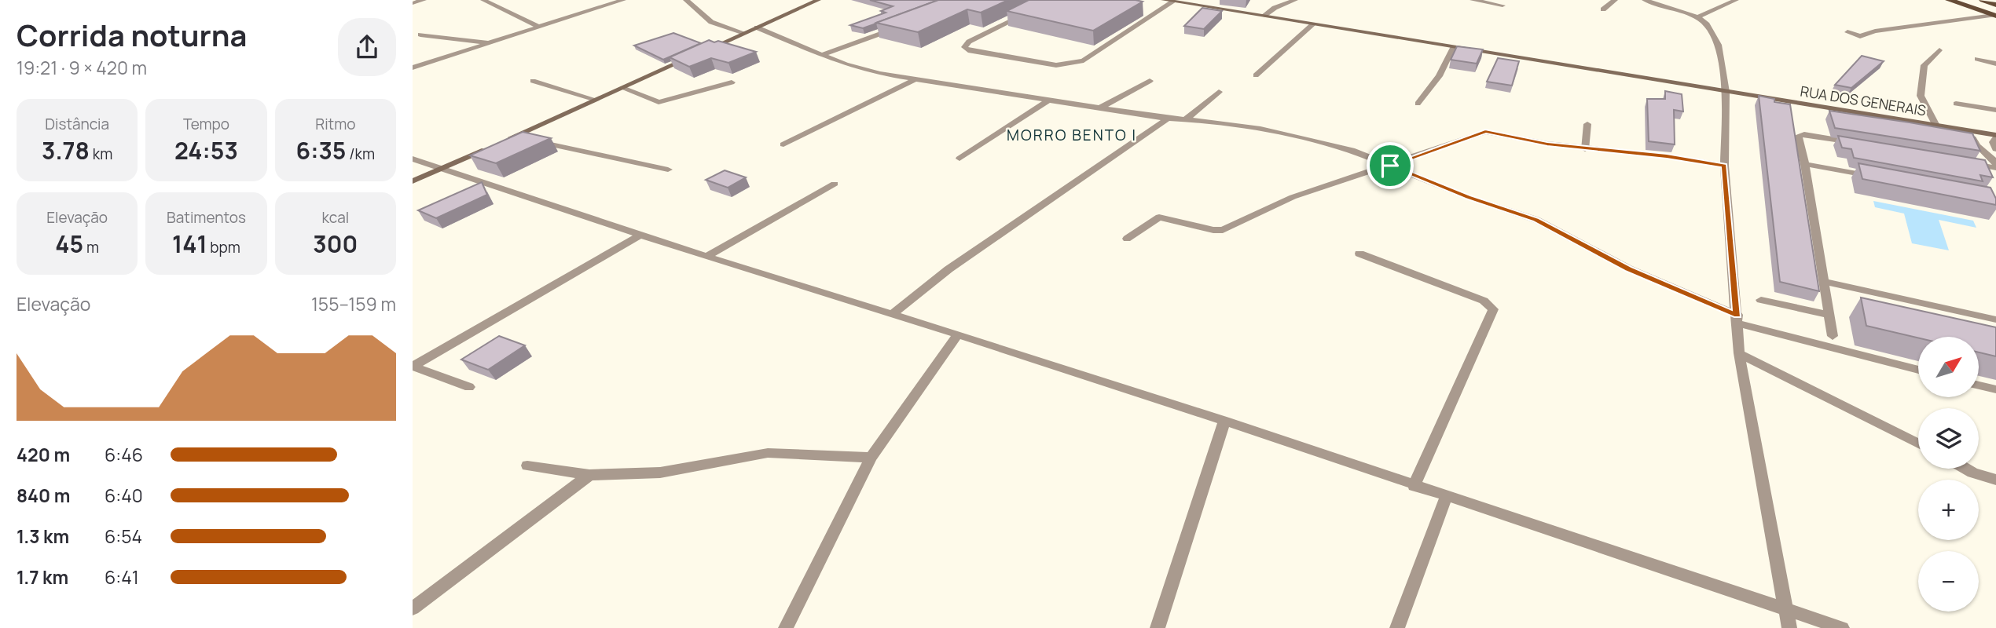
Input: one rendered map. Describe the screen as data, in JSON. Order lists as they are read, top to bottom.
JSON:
{
  "streets": {
    "street": ["RUA DOS GENERAIS"]
  },
  "districts": ["MORRO BENTO I"],
  "north": "top right",
  "page": {
    "heading": ["Corrida noturna", "19:21 · 9 × 420 m"],
    "stats": [
      ["Distância", "3.78 km"],
      ["Tempo", "24:53"],
      ["Ritmo", "6:35 /km"],
      ["Elevação", "45 m"],
      ["Batimentos", "141 bpm"],
      ["kcal", "300"]
    ],
    "chart": ["Elevação", "155–159 m"],
    "map_buttons": ["+", "−"],
    "list": [
      {
        "name": "420 m",
        "note": "6:46"
      },
      {
        "name": "840 m",
        "note": "6:40"
      },
      {
        "name": "1.3 km",
        "note": "6:54"
      },
      {
        "name": "1.7 km",
        "note": "6:41"
      }
    ]
  }
}
